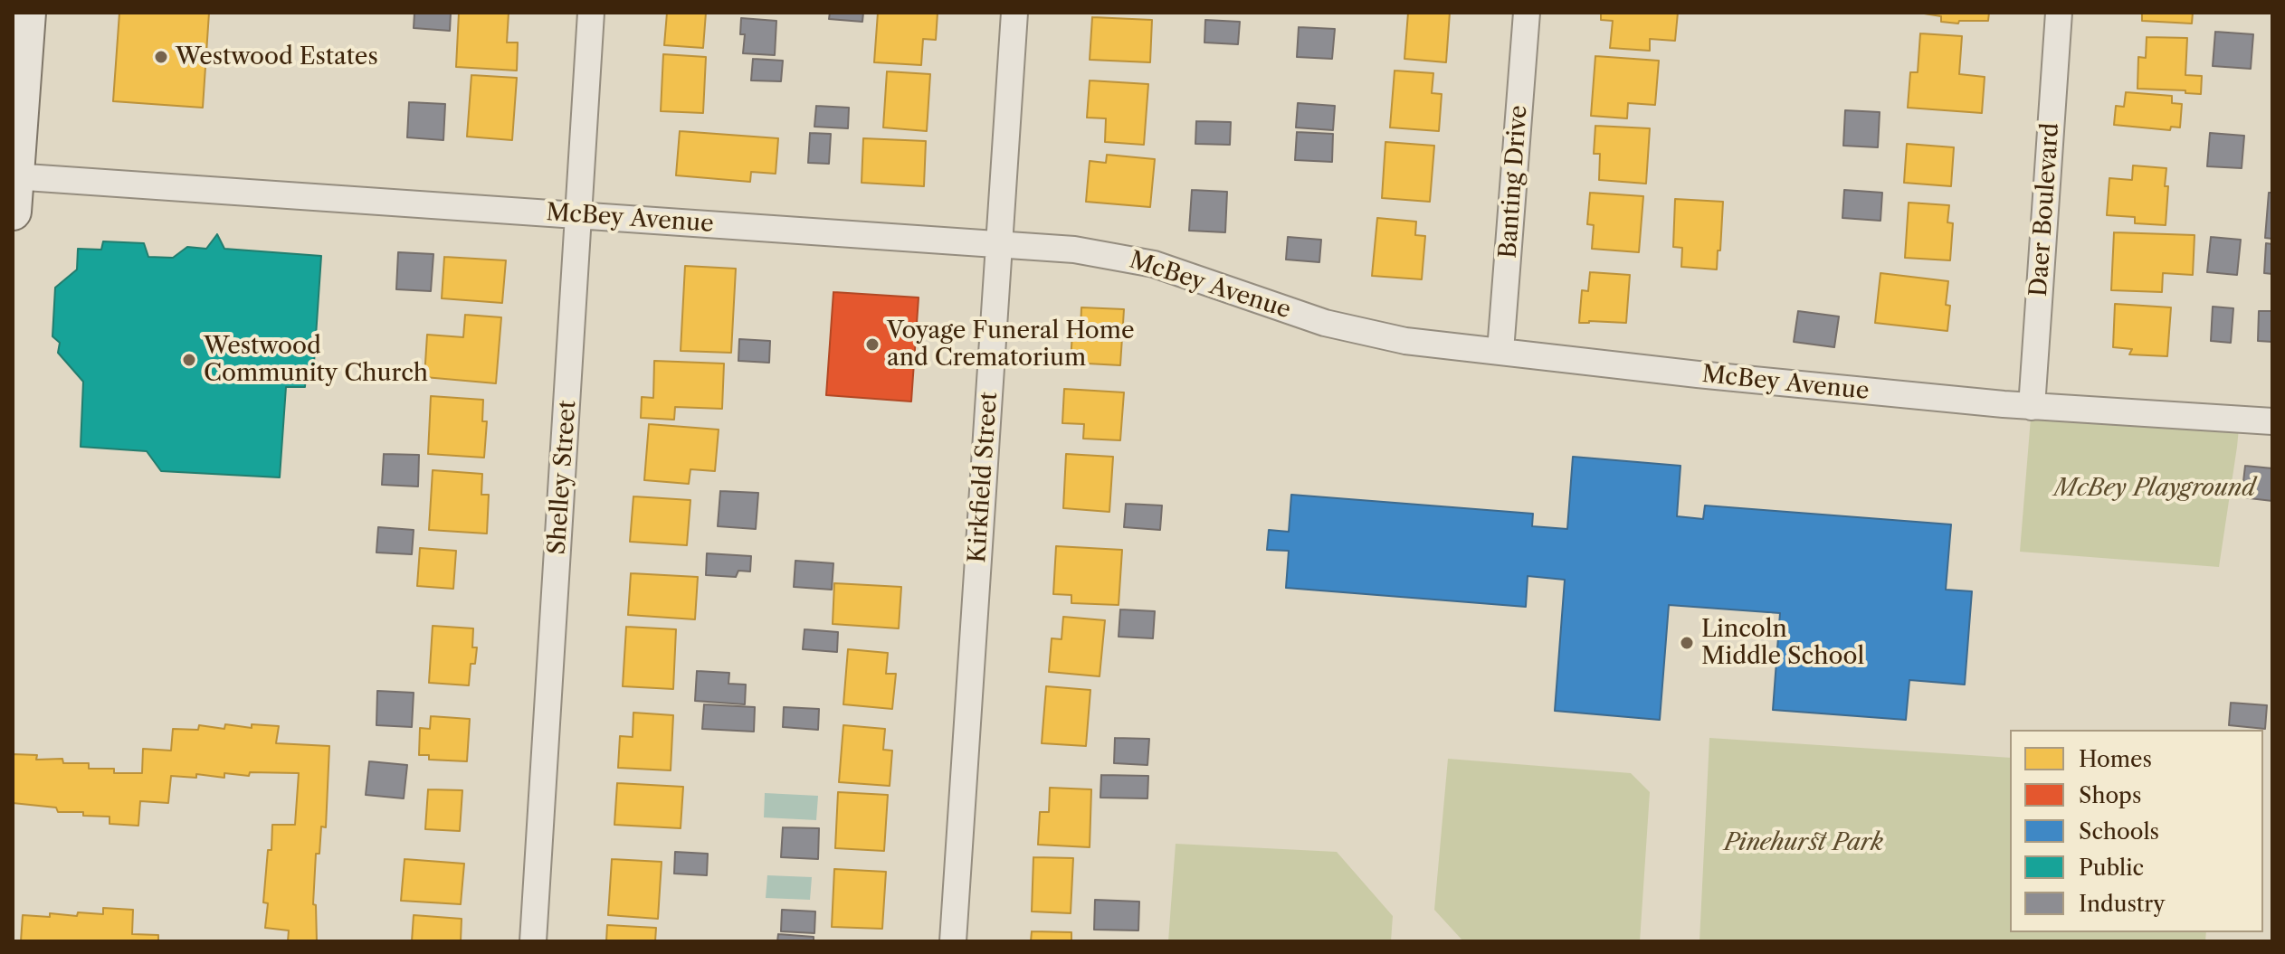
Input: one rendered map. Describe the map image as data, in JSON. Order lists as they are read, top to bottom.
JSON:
{
  "streets": {
    "street": [
      "Banting Drive",
      "Daer Boulevard",
      "McBey Avenue",
      "Shelley Street",
      "Kirkfield Street"
    ]
  },
  "crossings": [
    ["Banting Drive", "McBey Avenue"],
    ["Daer Boulevard", "McBey Avenue"],
    ["McBey Avenue", "Shelley Street"],
    ["McBey Avenue", "Kirkfield Street"]
  ],
  "parks": ["McBey Playground", "Pinehurst Park"],
  "places": [
    "Westwood Estates",
    "Voyage Funeral Home and Crematorium",
    "Westwood Community Church",
    "Lincoln Middle School"
  ],
  "legend": [
    "Homes",
    "Shops",
    "Schools",
    "Public",
    "Industry"
  ]
}
